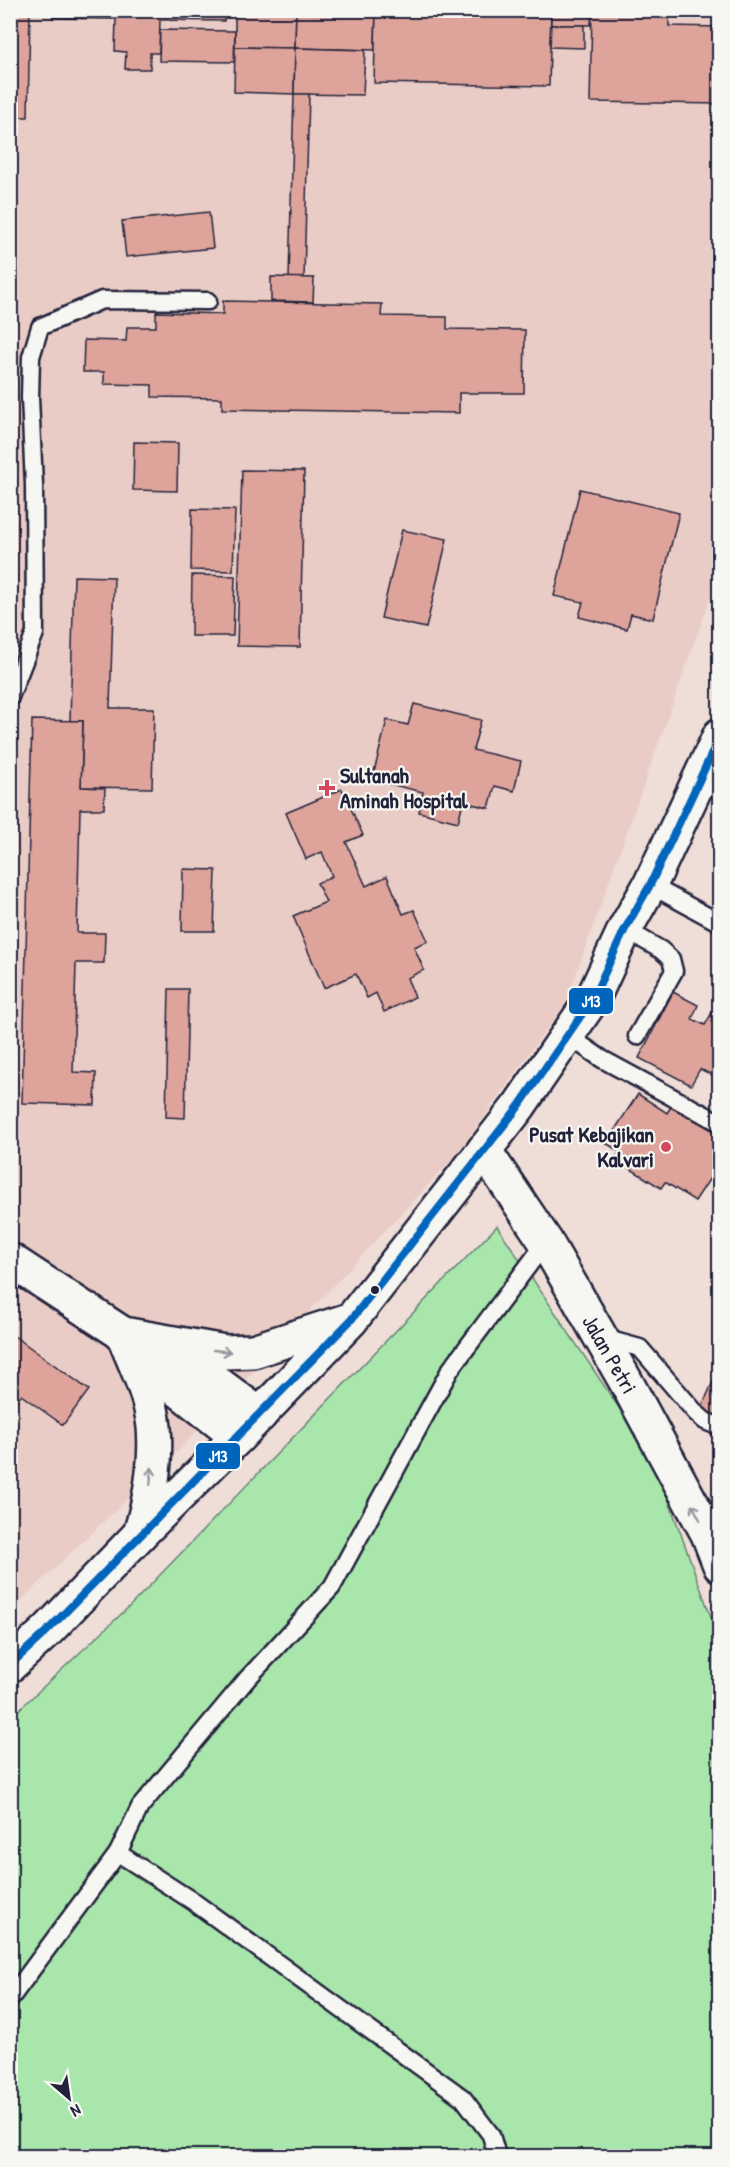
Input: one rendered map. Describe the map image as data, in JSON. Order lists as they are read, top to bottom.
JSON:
{
  "streets": {
    "main road": ["Jalan Petri"]
  },
  "one_way": ["Jalan Petri"],
  "places": {
    "health": ["Sultanah Aminah Hospital"],
    "other": ["Pusat Kebajikan Kalvari"]
  },
  "lines": ["transit line J13"],
  "north": "bottom right"
}
